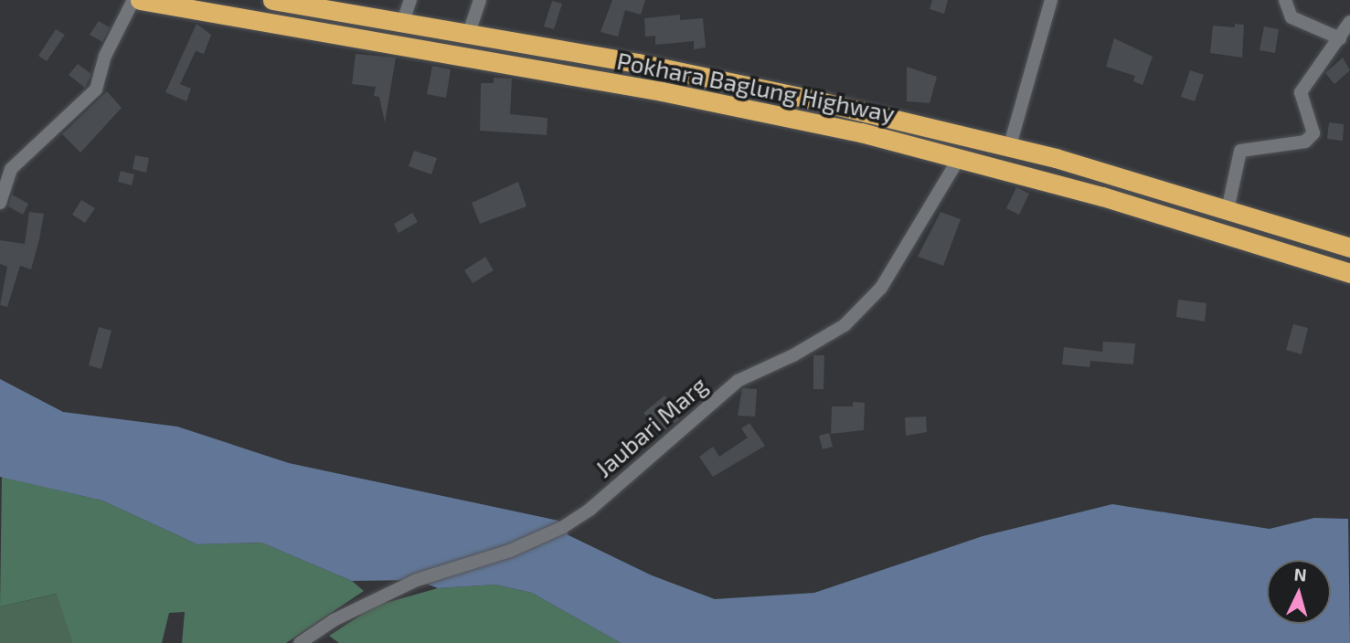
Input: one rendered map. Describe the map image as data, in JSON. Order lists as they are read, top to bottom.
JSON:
{
  "streets": {
    "highway": ["Pokhara Baglung Highway"],
    "street": ["Jaubari Marg"]
  },
  "crossings": [
    ["Pokhara Baglung Highway", "Jaubari Marg"]
  ],
  "north": "top"
}
